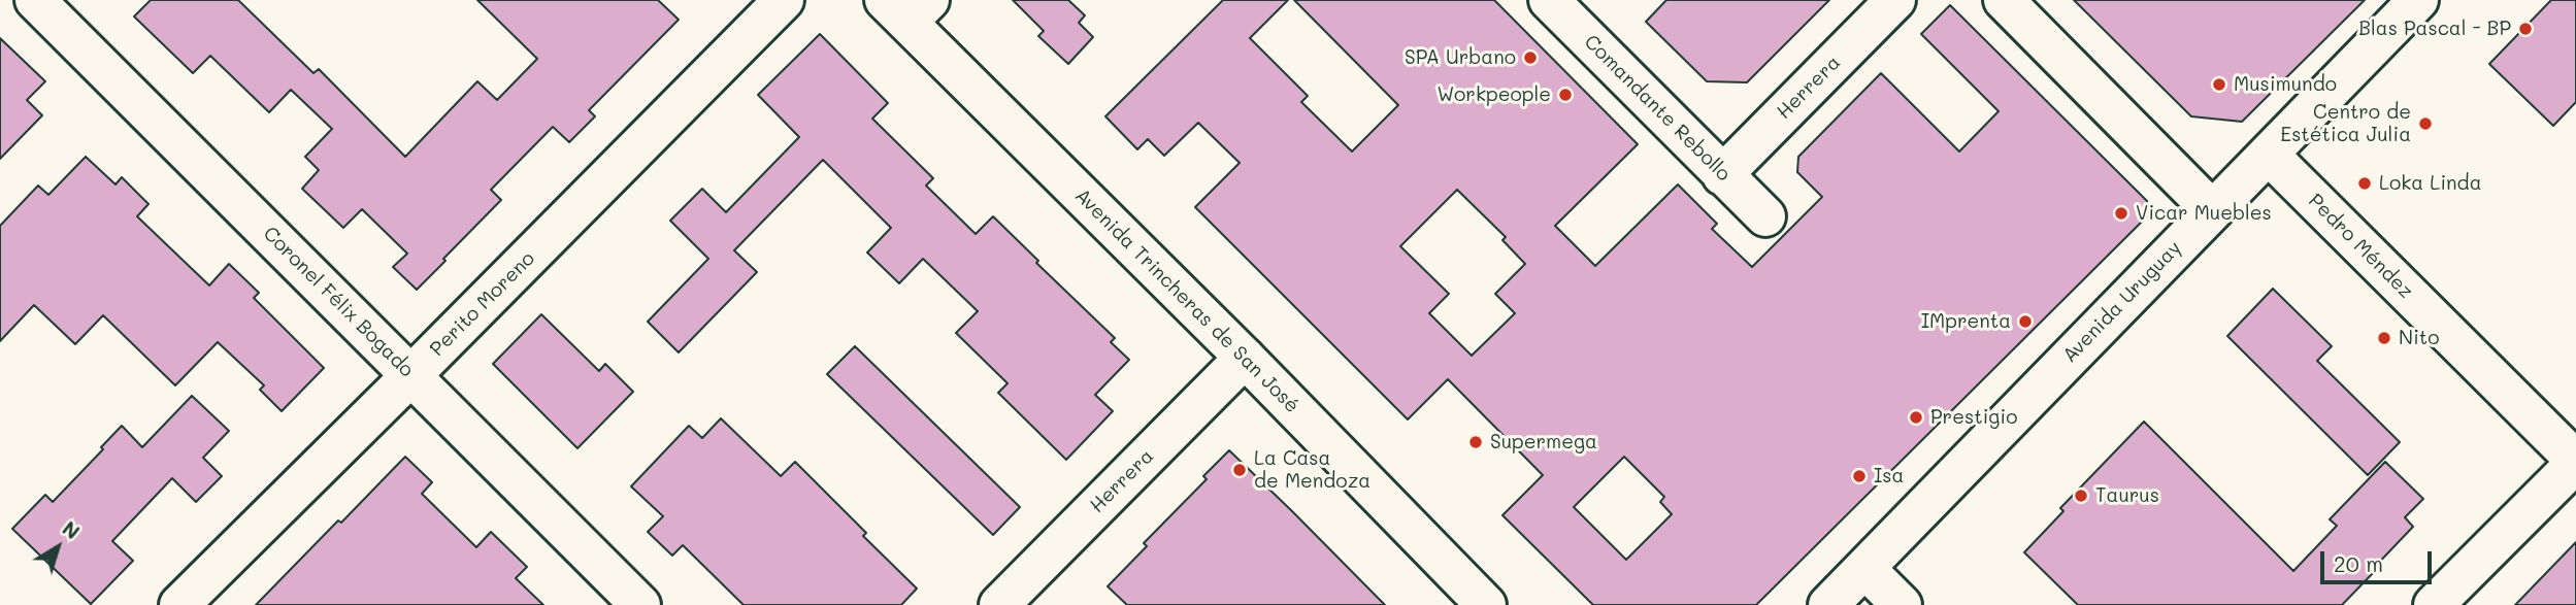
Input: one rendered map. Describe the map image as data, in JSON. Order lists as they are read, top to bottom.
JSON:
{
  "streets": {
    "street": [
      "Herrera",
      "Comandante Rebollo",
      "Pedro Méndez",
      "Avenida Trincheras de San José",
      "Coronel Félix Bogado",
      "Avenida Uruguay",
      "Perito Moreno"
    ]
  },
  "crossings": [
    ["Herrera", "Comandante Rebollo"],
    ["Herrera", "Avenida Trincheras de San José"],
    ["Pedro Méndez", "Avenida Uruguay"],
    ["Coronel Félix Bogado", "Perito Moreno"]
  ],
  "places": [
    "Blas Pascal - BP",
    "SPA Urbano",
    "Musimundo",
    "Workpeople",
    "Centro de Estética Julia",
    "Loka Linda",
    "Vicar Muebles",
    "IMprenta",
    "Nito",
    "Prestigio",
    "Supermega",
    "La Casa de Mendoza",
    "Isa",
    "Taurus"
  ],
  "scale_bar": "20 m",
  "north": "top right"
}
